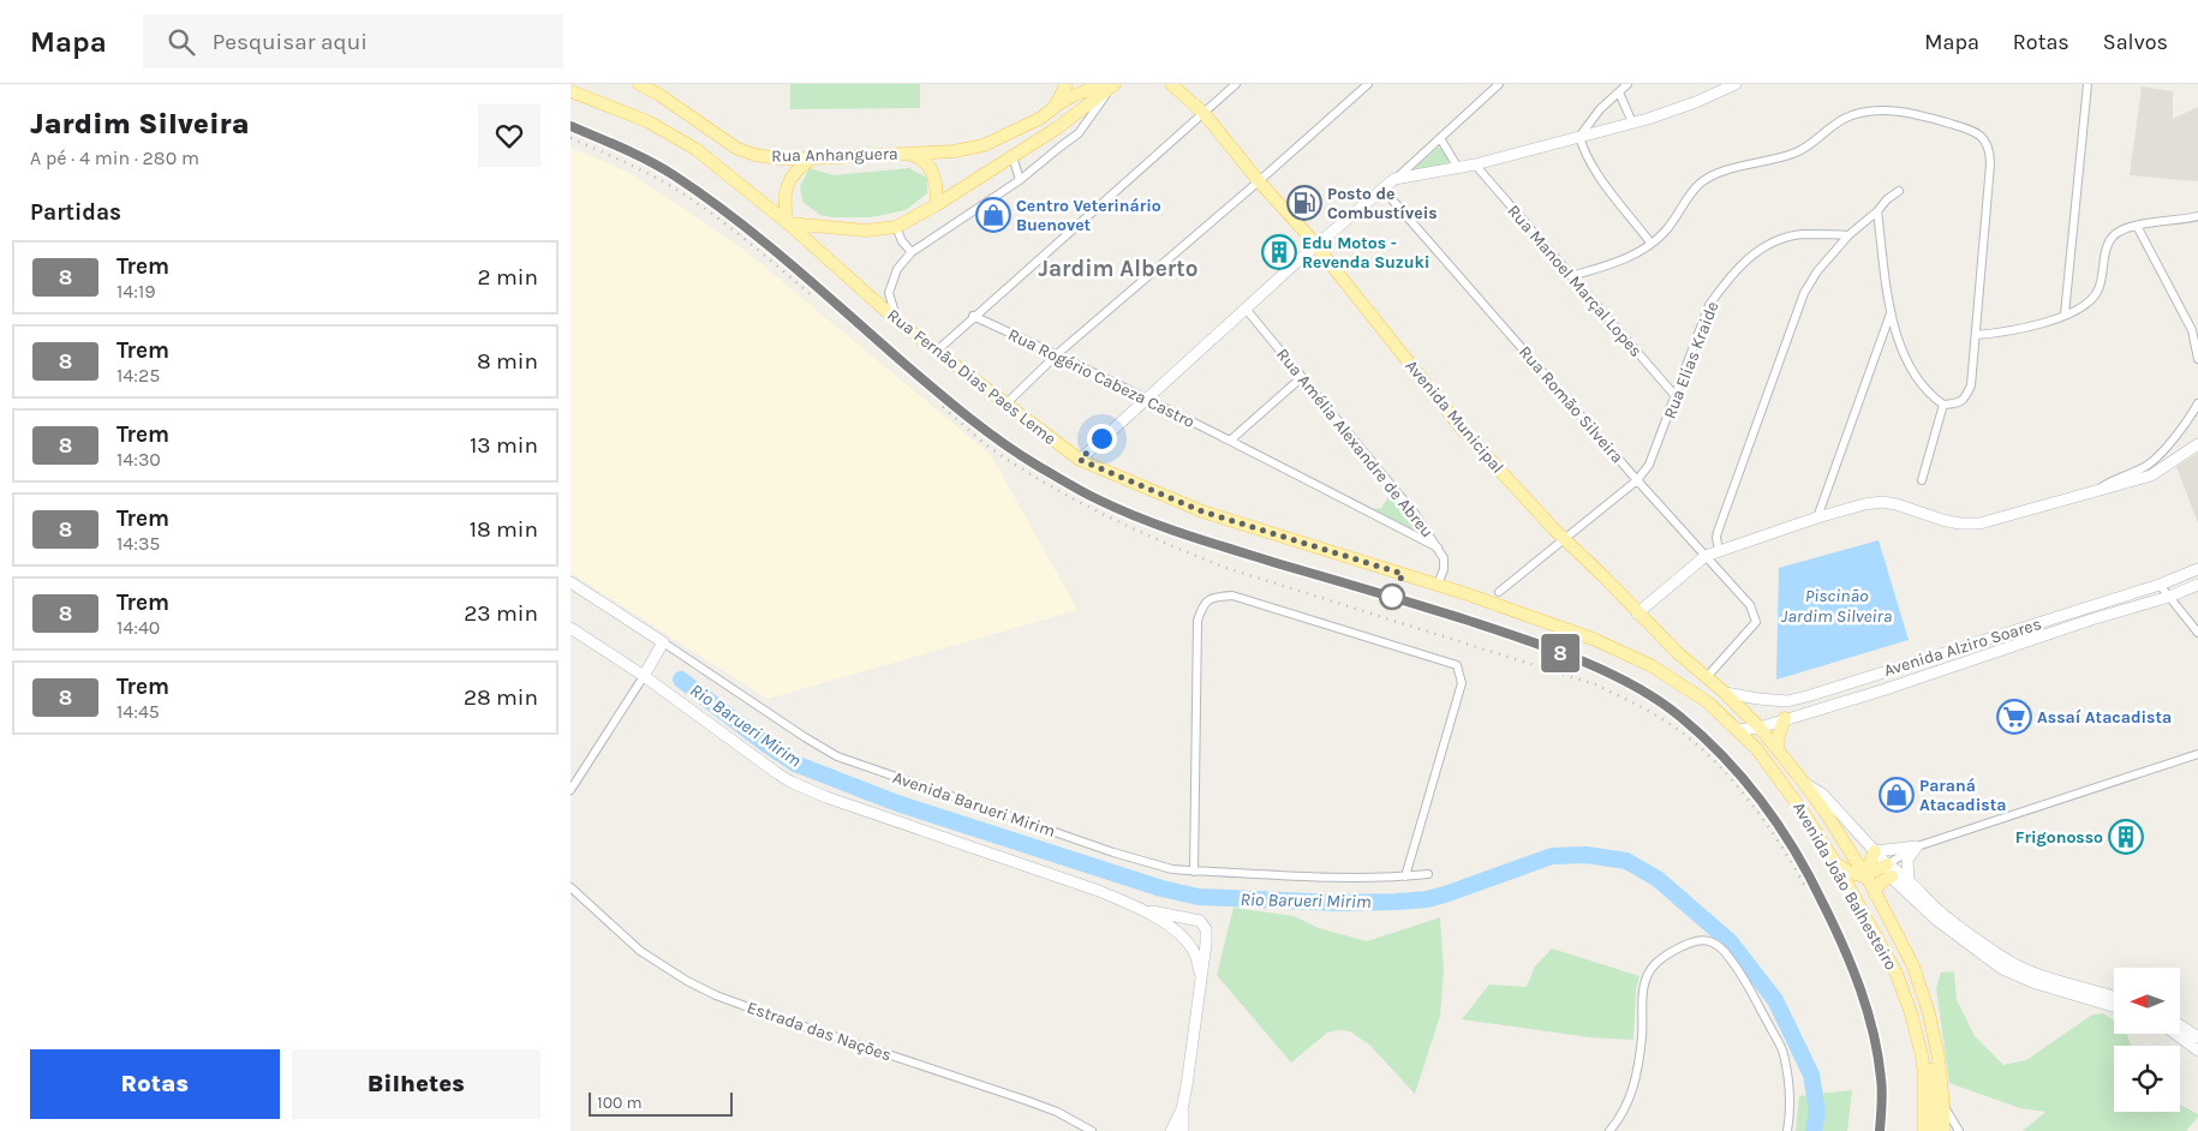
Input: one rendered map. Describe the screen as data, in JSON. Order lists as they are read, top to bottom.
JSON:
{
  "streets": {
    "main road": [
      "Rua Anhanguera",
      "Rua Fernão Dias Paes Leme",
      "Avenida Municipal",
      "Avenida João Balhesteiro"
    ],
    "street": [
      "Rua Manoel Marçal Lopes",
      "Rua Elias Kraide",
      "Rua Rogério Cabeza Castro",
      "Rua Romão Silveira",
      "Rua Amélia Alexandre de Abreu",
      "Avenida Alziro Soares",
      "Avenida Barueri Mirim",
      "Estrada das Nações"
    ]
  },
  "crossings": [
    ["Rua Manoel Marçal Lopes", "Rua Elias Kraide"],
    ["Rua Elias Kraide", "Rua Romão Silveira"],
    ["Rua Elias Kraide", "Avenida Municipal"],
    ["Rua Fernão Dias Paes Leme", "Rua Amélia Alexandre de Abreu"],
    ["Rua Fernão Dias Paes Leme", "Avenida Alziro Soares"],
    ["Rua Fernão Dias Paes Leme", "Avenida João Balhesteiro"],
    ["Rua Rogério Cabeza Castro", "Rua Amélia Alexandre de Abreu"],
    ["Rua Romão Silveira", "Avenida Municipal"],
    ["Avenida Municipal", "Avenida Alziro Soares"],
    ["Avenida Municipal", "Avenida João Balhesteiro"],
    ["Avenida Alziro Soares", "Avenida João Balhesteiro"]
  ],
  "districts": ["Jardim Alberto"],
  "water": ["Piscinão Jardim Silveira", "Rio Barueri Mirim"],
  "places": {
    "fuel station": ["Posto de Combustíveis"],
    "shop": ["Centro Veterinário Buenovet", "Paraná Atacadista"],
    "building": ["Edu Motos - Revenda Suzuki", "Frigonosso"],
    "supermarket": ["Assaí Atacadista"]
  },
  "scale_bar": "100 m",
  "north": "left",
  "page": {
    "header": "Mapa",
    "search": "Pesquisar aqui",
    "nav": ["Mapa", "Rotas", "Salvos"],
    "heading": [
      ["Jardim Silveira", "A pé · 4 min · 280 m"],
      "Partidas"
    ],
    "on_map": "8",
    "list": [
      {
        "mark": "8",
        "name": "Trem",
        "note": "14:19",
        "value": "2 min"
      },
      {
        "mark": "8",
        "name": "Trem",
        "note": "14:25",
        "value": "8 min"
      },
      {
        "mark": "8",
        "name": "Trem",
        "note": "14:30",
        "value": "13 min"
      },
      {
        "mark": "8",
        "name": "Trem",
        "note": "14:35",
        "value": "18 min"
      },
      {
        "mark": "8",
        "name": "Trem",
        "note": "14:40",
        "value": "23 min"
      },
      {
        "mark": "8",
        "name": "Trem",
        "note": "14:45",
        "value": "28 min"
      }
    ],
    "buttons": ["Rotas", "Bilhetes"],
    "scale": "100 m"
  }
}
